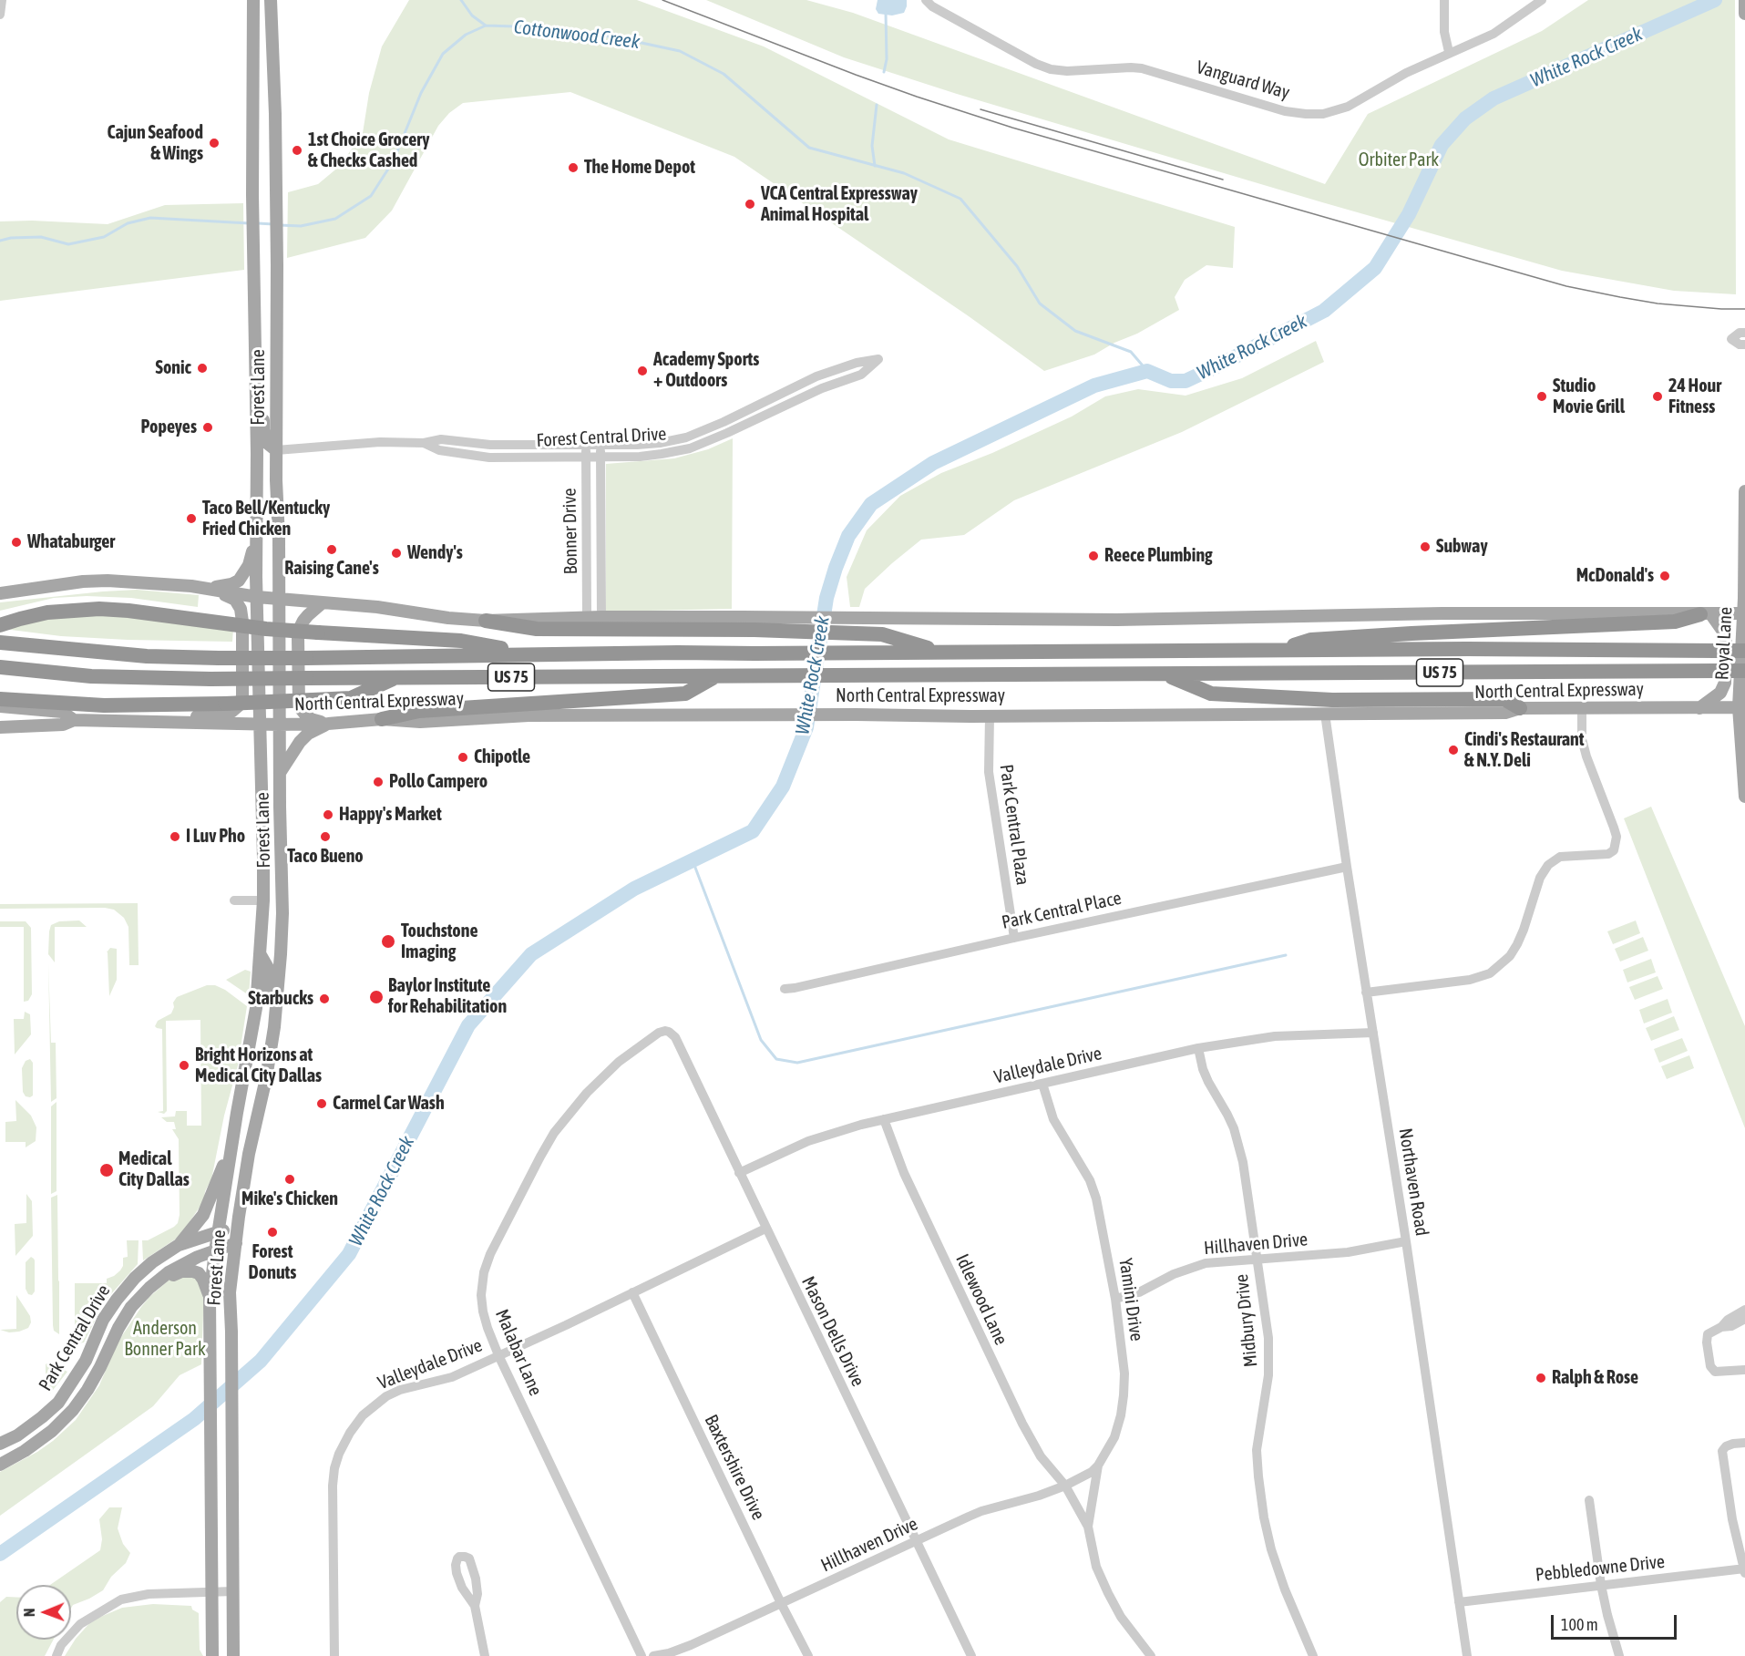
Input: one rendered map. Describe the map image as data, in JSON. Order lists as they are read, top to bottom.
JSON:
{
  "streets": {
    "highway": ["US 75", "North Central Expressway"],
    "main road": ["Forest Lane", "Royal Lane", "Park Central Drive"],
    "street": [
      "Vanguard Way",
      "Forest Central Drive",
      "Bonner Drive",
      "Park Central Plaza",
      "Park Central Place",
      "Valleydale Drive",
      "Northaven Road",
      "Hillhaven Drive",
      "Idlewood Lane",
      "Yamini Drive",
      "Midbury Drive",
      "Mason Dells Drive",
      "Malabar Lane",
      "Baxtershire Drive",
      "Pebbledowne Drive"
    ]
  },
  "crossings": [
    ["Forest Lane", "Forest Central Drive"],
    ["Forest Lane", "North Central Expressway"],
    ["Forest Lane", "Park Central Drive"],
    ["Forest Central Drive", "Bonner Drive"],
    ["Royal Lane", "North Central Expressway"],
    ["North Central Expressway", "Park Central Plaza"],
    ["North Central Expressway", "Northaven Road"],
    ["Park Central Plaza", "Park Central Place"],
    ["Park Central Place", "Northaven Road"],
    ["Valleydale Drive", "Northaven Road"],
    ["Valleydale Drive", "Idlewood Lane"],
    ["Valleydale Drive", "Yamini Drive"],
    ["Valleydale Drive", "Midbury Drive"],
    ["Valleydale Drive", "Mason Dells Drive"],
    ["Valleydale Drive", "Malabar Lane"],
    ["Valleydale Drive", "Baxtershire Drive"],
    ["Northaven Road", "Hillhaven Drive"],
    ["Northaven Road", "Pebbledowne Drive"],
    ["Hillhaven Drive", "Idlewood Lane"],
    ["Hillhaven Drive", "Yamini Drive"],
    ["Hillhaven Drive", "Midbury Drive"],
    ["Hillhaven Drive", "Mason Dells Drive"],
    ["Hillhaven Drive", "Baxtershire Drive"],
    ["Idlewood Lane", "Yamini Drive"],
    ["Mason Dells Drive", "Malabar Lane"]
  ],
  "water": ["Cottonwood Creek", "White Rock Creek"],
  "parks": ["Orbiter Park", "Anderson Bonner Park"],
  "places": [
    "Cajun Seafood & Wings",
    "1st Choice Grocery & Checks Cashed",
    "The Home Depot",
    "VCA Central Expressway Animal Hospital",
    "Sonic",
    "Academy Sports + Outdoors",
    "Studio Movie Grill",
    "24 Hour Fitness",
    "Popeyes",
    "Taco Bell/Kentucky Fried Chicken",
    "Whataburger",
    "Subway",
    "Raising Cane's",
    "Wendy's",
    "Reece Plumbing",
    "McDonald's",
    "Cindi's Restaurant & N.Y. Deli",
    "Chipotle",
    "Pollo Campero",
    "Happy's Market",
    "I Luv Pho",
    "Taco Bueno",
    "Touchstone Imaging",
    "Baylor Institute for Rehabilitation",
    "Starbucks",
    "Bright Horizons at Medical City Dallas",
    "Carmel Car Wash",
    "Medical City Dallas",
    "Mike's Chicken",
    "Forest Donuts",
    "Ralph & Rose"
  ],
  "scale_bar": "100 m",
  "north": "left"
}
